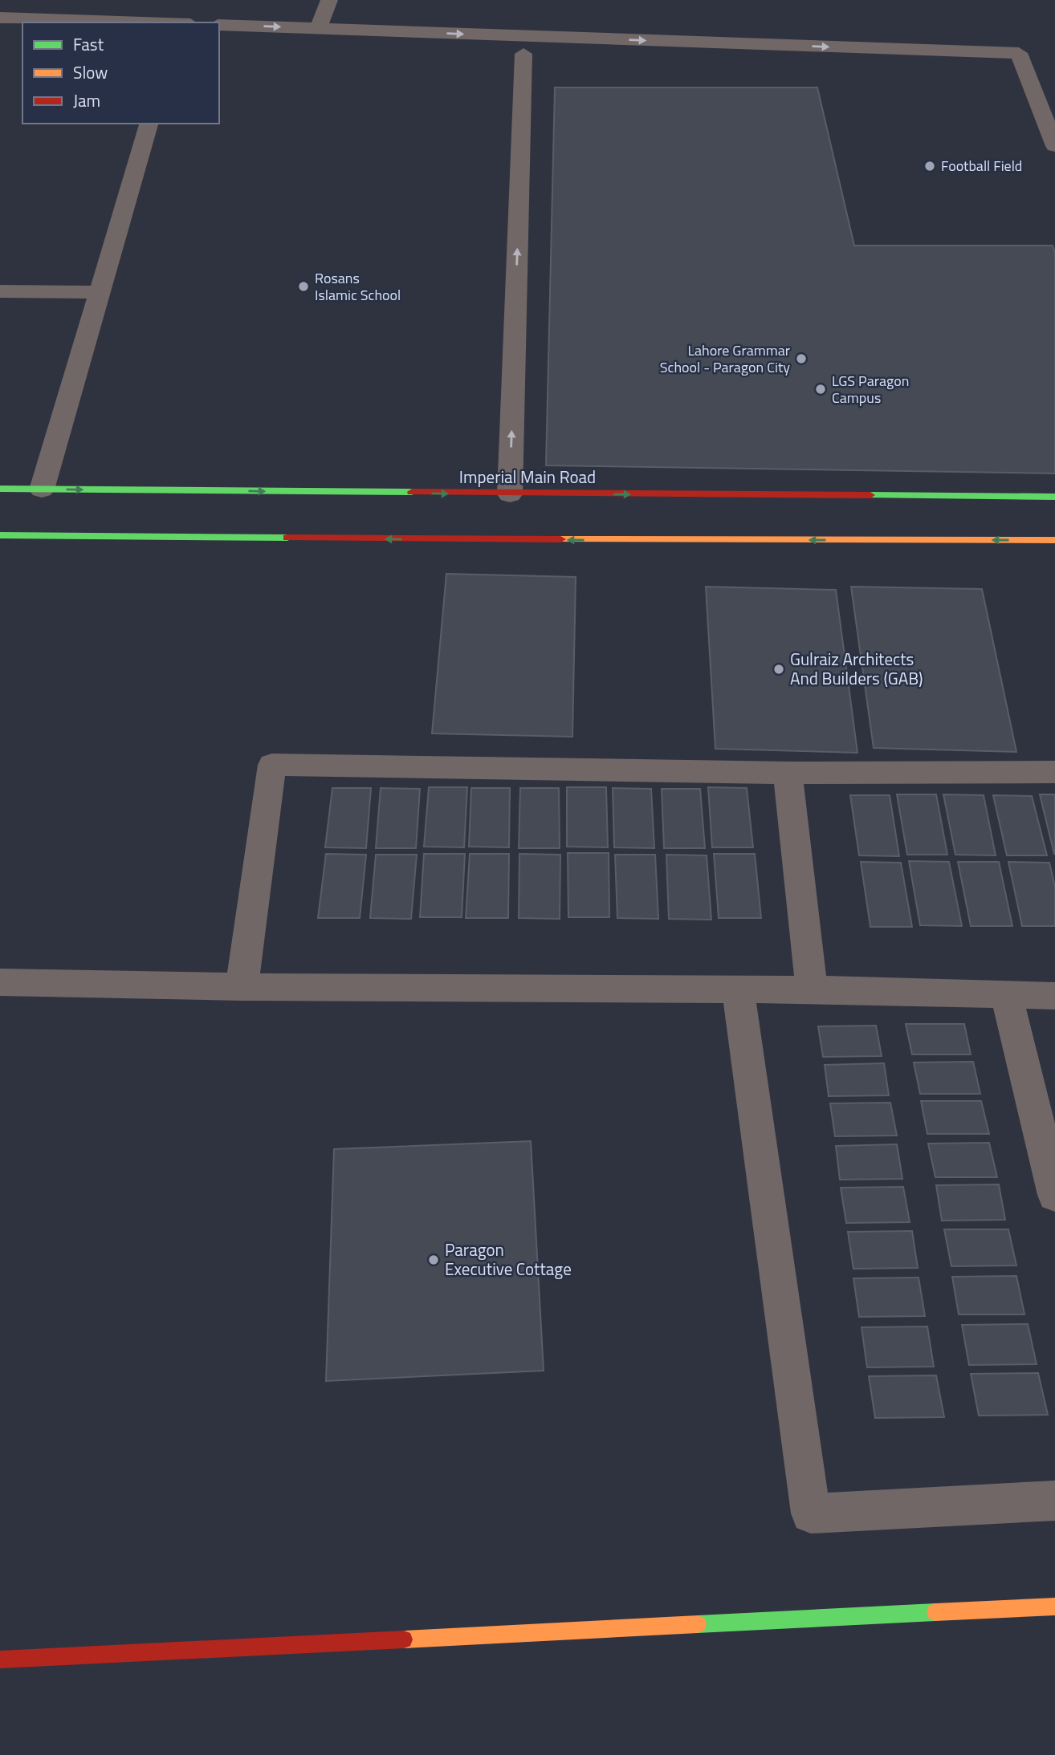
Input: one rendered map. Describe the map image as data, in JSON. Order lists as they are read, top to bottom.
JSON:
{
  "streets": {
    "street": ["Imperial Main Road"]
  },
  "places": [
    "Football Field",
    "Rosans Islamic School",
    "Lahore Grammar School - Paragon City",
    "LGS Paragon Campus",
    "Gulraiz Architects And Builders (GAB)",
    "Paragon Executive Cottage"
  ],
  "legend": ["Fast", "Slow", "Jam"]
}
